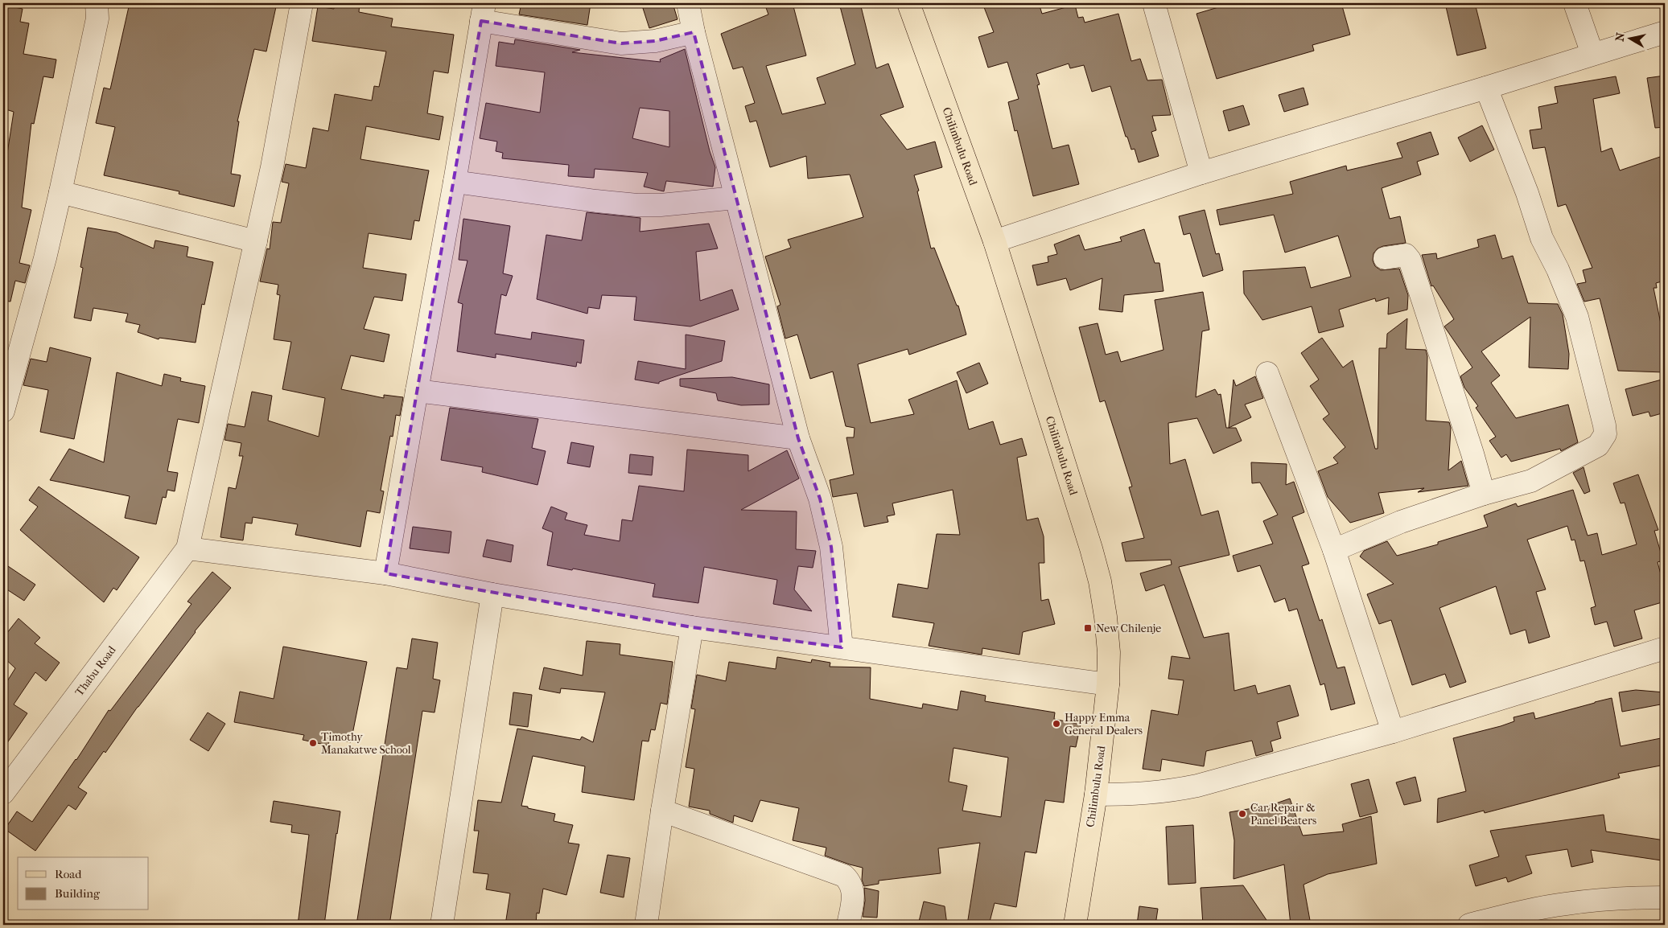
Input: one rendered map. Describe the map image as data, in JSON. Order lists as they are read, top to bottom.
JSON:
{
  "streets": {
    "main road": ["Chilimbulu Road"],
    "street": ["Thabu Road"]
  },
  "places": {
    "transit": ["New Chilenje"],
    "other": ["Happy Emma General Dealers", "Timothy Manakatwe School", "Car Repair & Panel Beaters"]
  },
  "legend": ["Road", "Building"],
  "north": "left"
}
